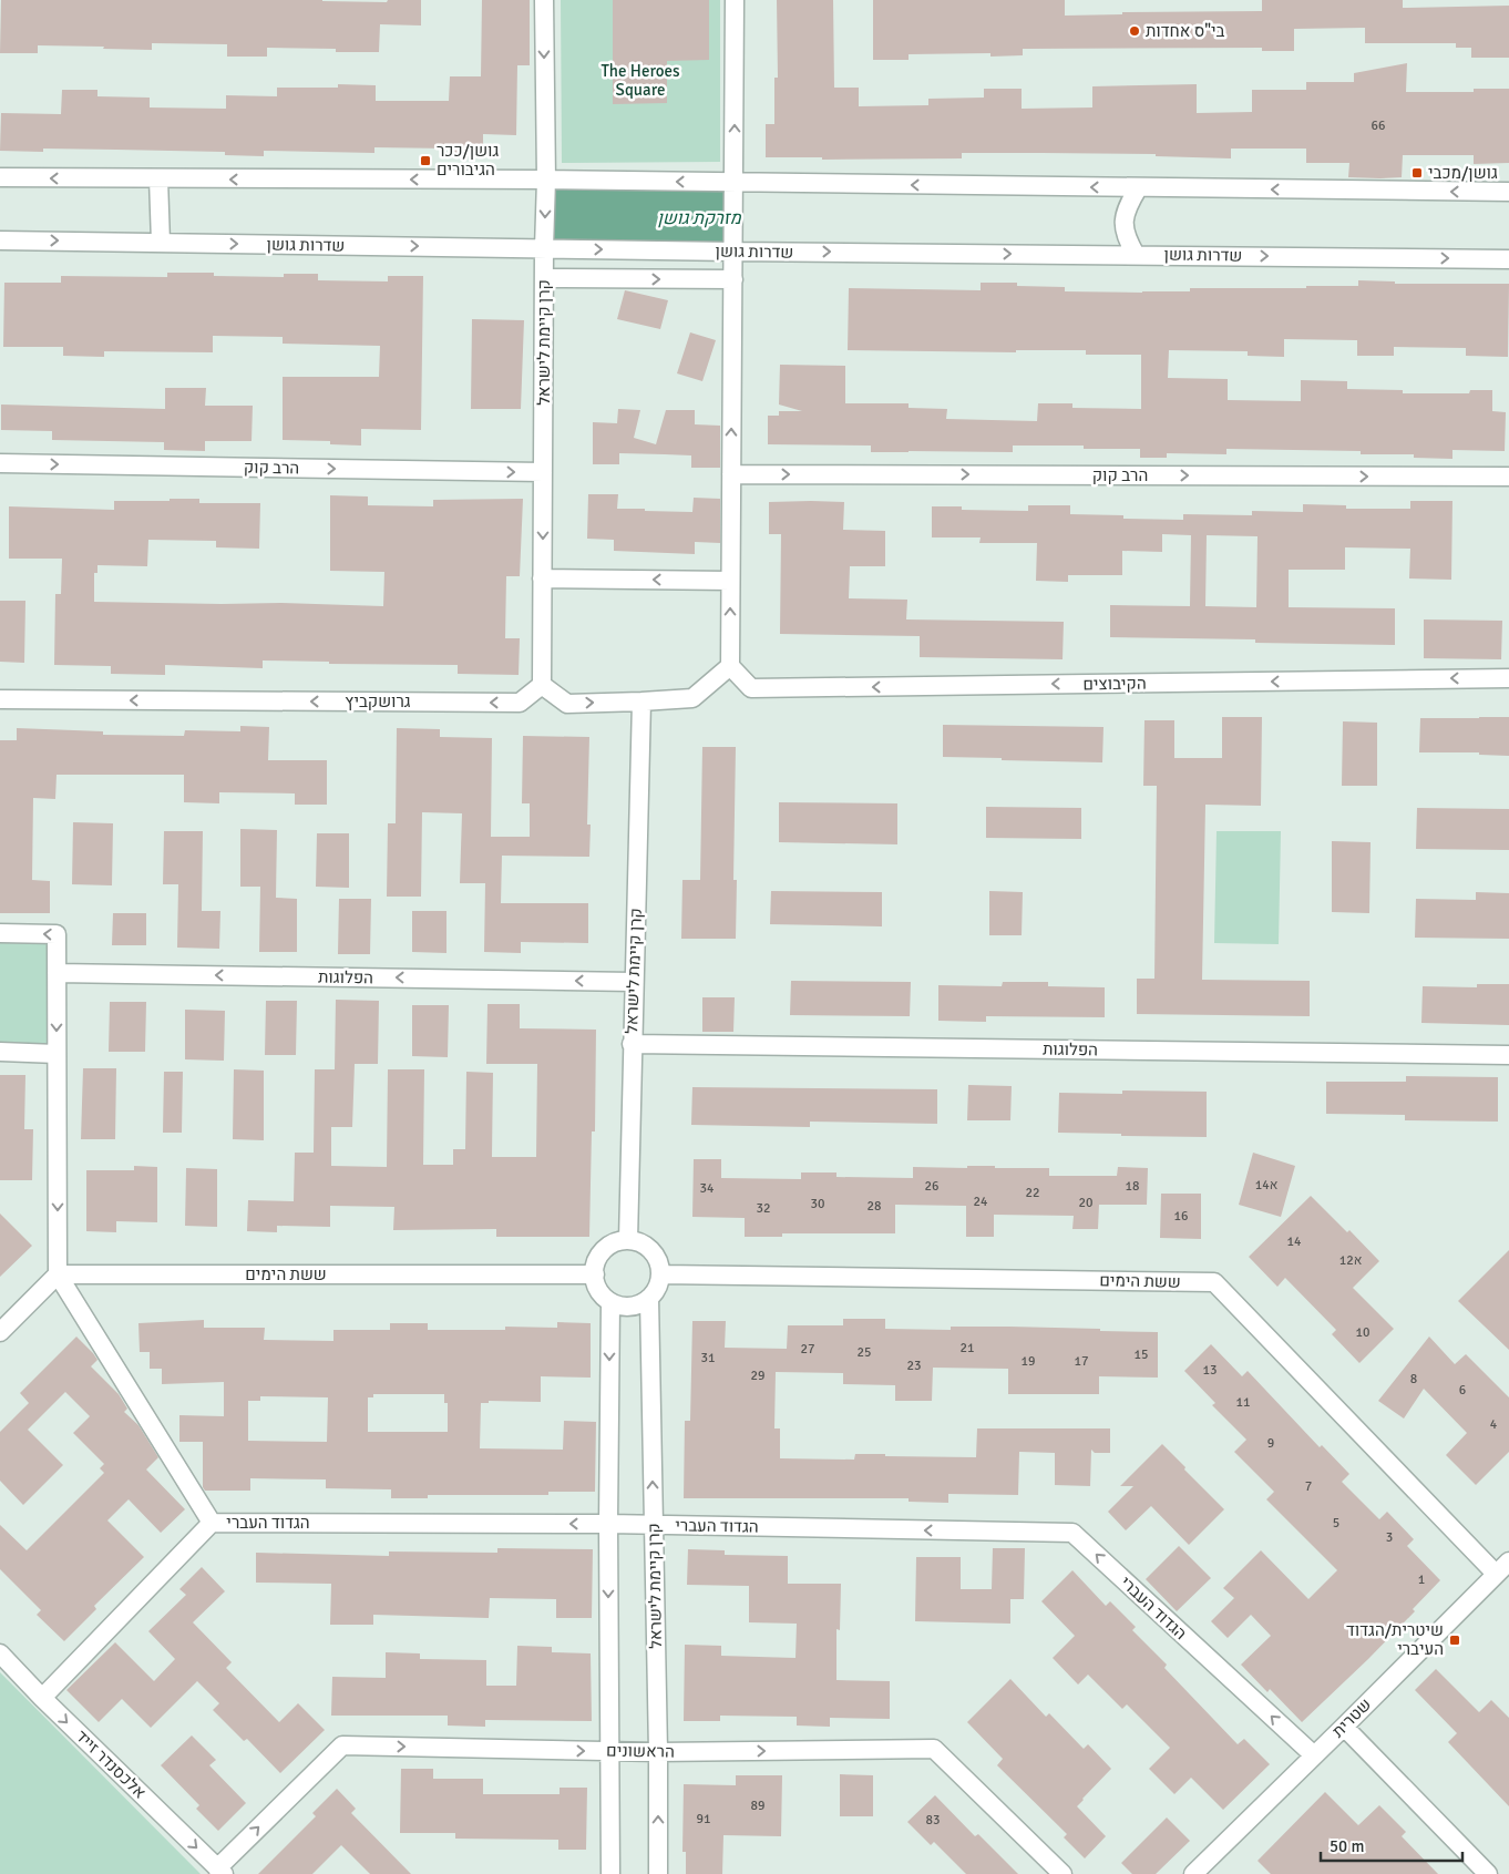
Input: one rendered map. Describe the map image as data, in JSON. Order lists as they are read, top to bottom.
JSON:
{
  "streets": {
    "street": [
      "שדרות גושן",
      "קרן קיימת לישראל",
      "הרב קוק",
      "הקיבוצים",
      "גרושקביץ",
      "הפלוגות",
      "ששת הימים",
      "הגדוד העברי",
      "שטרית",
      "הראשונים",
      "אלכסנדר זייד"
    ]
  },
  "crossings": [
    ["שדרות גושן", "קרן קיימת לישראל"],
    ["קרן קיימת לישראל", "הרב קוק"],
    ["קרן קיימת לישראל", "גרושקביץ"],
    ["קרן קיימת לישראל", "הפלוגות"],
    ["קרן קיימת לישראל", "ששת הימים"],
    ["קרן קיימת לישראל", "הגדוד העברי"],
    ["קרן קיימת לישראל", "הראשונים"],
    ["ששת הימים", "שטרית"],
    ["הגדוד העברי", "שטרית"],
    ["הגדוד העברי", "אלכסנדר זייד"],
    ["הראשונים", "אלכסנדר זייד"]
  ],
  "one_way": [
    "הרב קוק",
    "הקיבוצים",
    "גרושקביץ",
    "הפלוגות",
    "הגדוד העברי",
    "הראשונים",
    "אלכסנדר זייד"
  ],
  "water": ["מזרקת גושן"],
  "parks": ["The Heroes Square"],
  "places": {
    "other": ["בי\"ס אחדות"],
    "transit": ["גושן/ככר הגיבורים", "גושן/מכבי", "שיטרית/הגדוד העיברי"]
  },
  "house_numbers": [
    "66",
    "14א",
    "26",
    "18",
    "34",
    "22",
    "24",
    "20",
    "30",
    "28",
    "32",
    "16",
    "14",
    "12א",
    "10",
    "21",
    "27",
    "25",
    "15",
    "31",
    "19",
    "17",
    "23",
    "13",
    "29",
    "8",
    "6",
    "11",
    "4",
    "9",
    "7",
    "5",
    "3",
    "1",
    "89",
    "91",
    "83"
  ],
  "scale_bar": "50 m"
}
